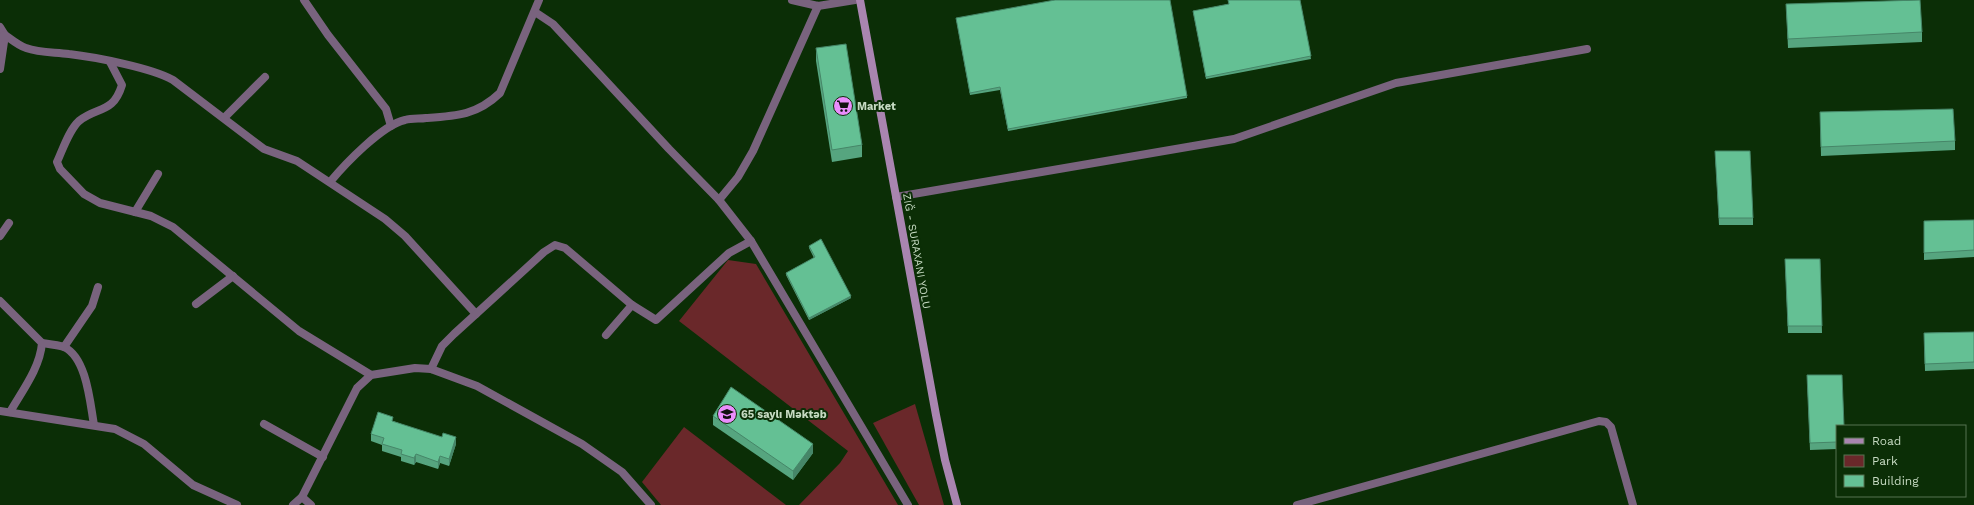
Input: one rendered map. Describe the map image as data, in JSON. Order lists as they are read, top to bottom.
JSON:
{
  "places": {
    "supermarket": ["Market"],
    "school or university": ["65 saylı Məktəb"]
  },
  "legend": ["Road", "Park", "Building"]
}
